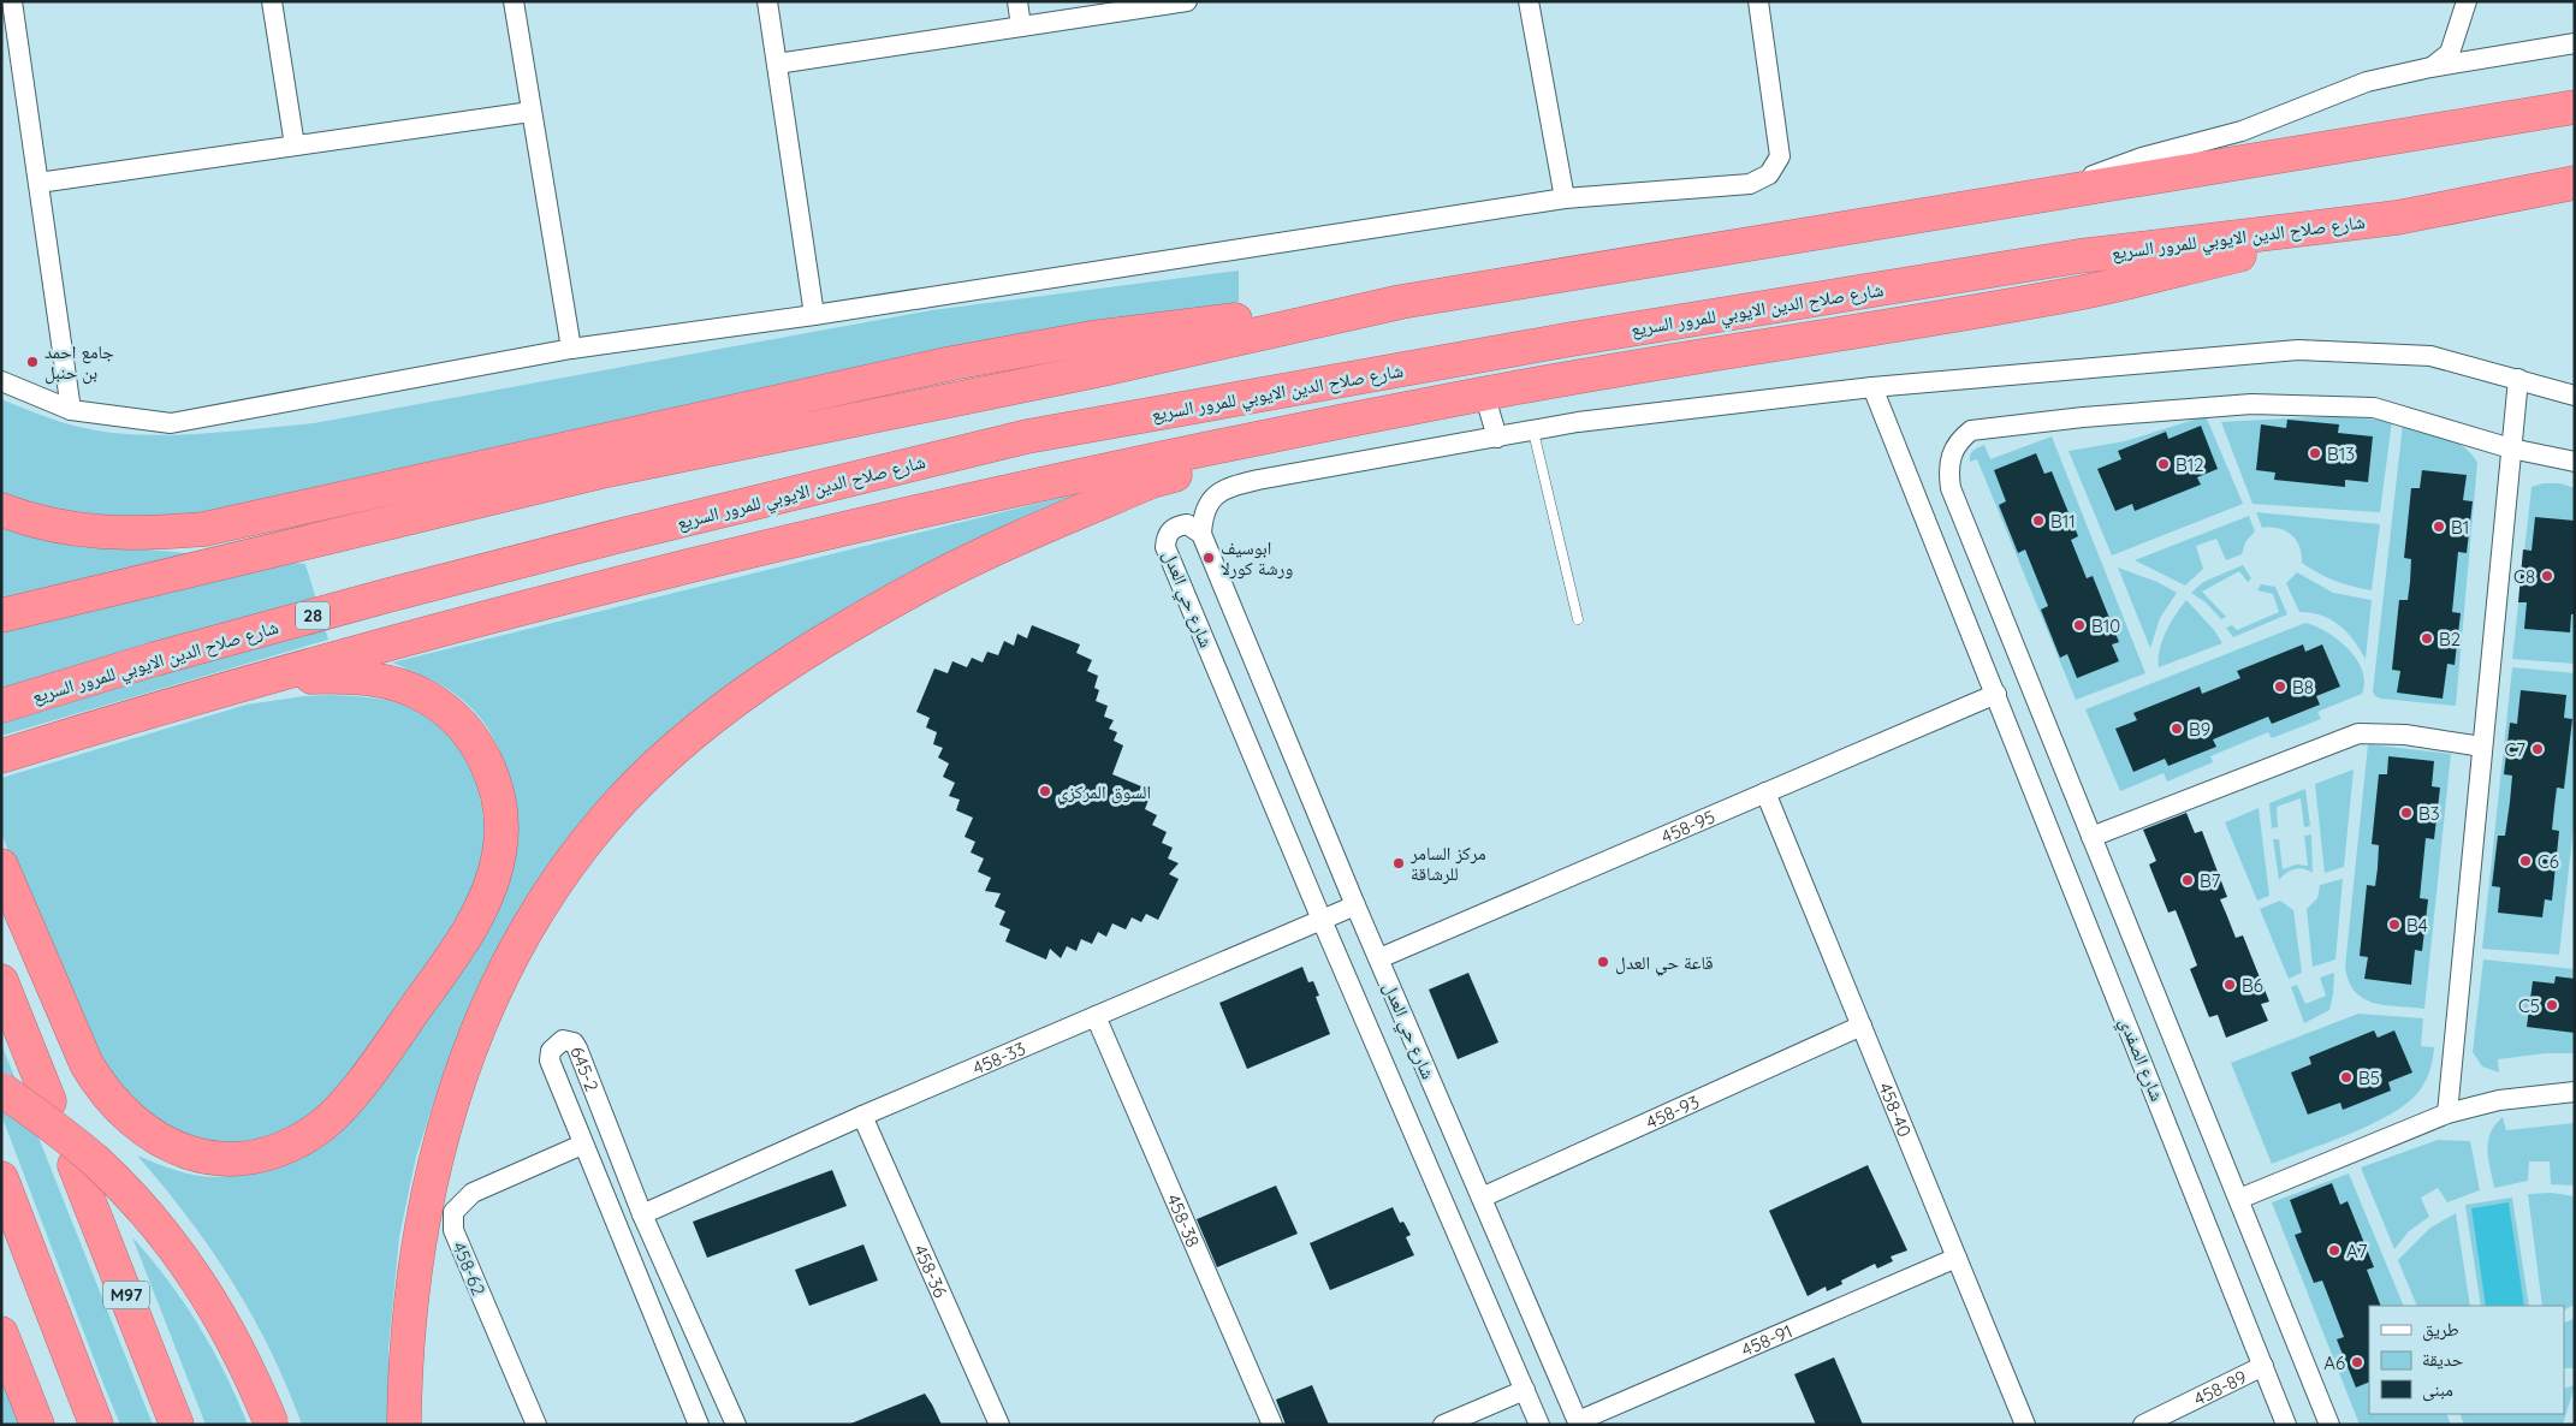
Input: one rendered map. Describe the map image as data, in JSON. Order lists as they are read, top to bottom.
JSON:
{
  "streets": {
    "highway": ["شارع صلاح الدين الايوبي للمرور السريع", "28", "M97"],
    "street": [
      "شارع حي العدل",
      "458-95",
      "458-33",
      "شارع الصفدي",
      "645-2",
      "458-40",
      "458-93",
      "458-38",
      "458-62",
      "458-36",
      "458-91",
      "458-89"
    ]
  },
  "crossings": [
    ["شارع حي العدل", "458-95"],
    ["شارع حي العدل", "458-33"],
    ["شارع حي العدل", "458-93"],
    ["شارع حي العدل", "458-91"],
    ["458-95", "شارع الصفدي"],
    ["458-95", "458-40"],
    ["458-33", "645-2"],
    ["458-33", "458-38"],
    ["458-33", "458-36"],
    ["شارع الصفدي", "458-89"],
    ["645-2", "458-62"],
    ["458-40", "458-93"],
    ["458-40", "458-91"]
  ],
  "places": [
    "جامع احمد بن حنبل",
    "B13",
    "B12",
    "B11",
    "B1",
    "ابوسيف ورشة كورلا",
    "C8",
    "B10",
    "B2",
    "B8",
    "B9",
    "C7",
    "السوق المركزي",
    "B3",
    "C6",
    "مركز السامر للرشاقة",
    "B7",
    "B4",
    "قاعة حي العدل",
    "B6",
    "C5",
    "B5",
    "A7",
    "A6"
  ],
  "legend": ["طريق", "حديقة", "مبنى"]
}
